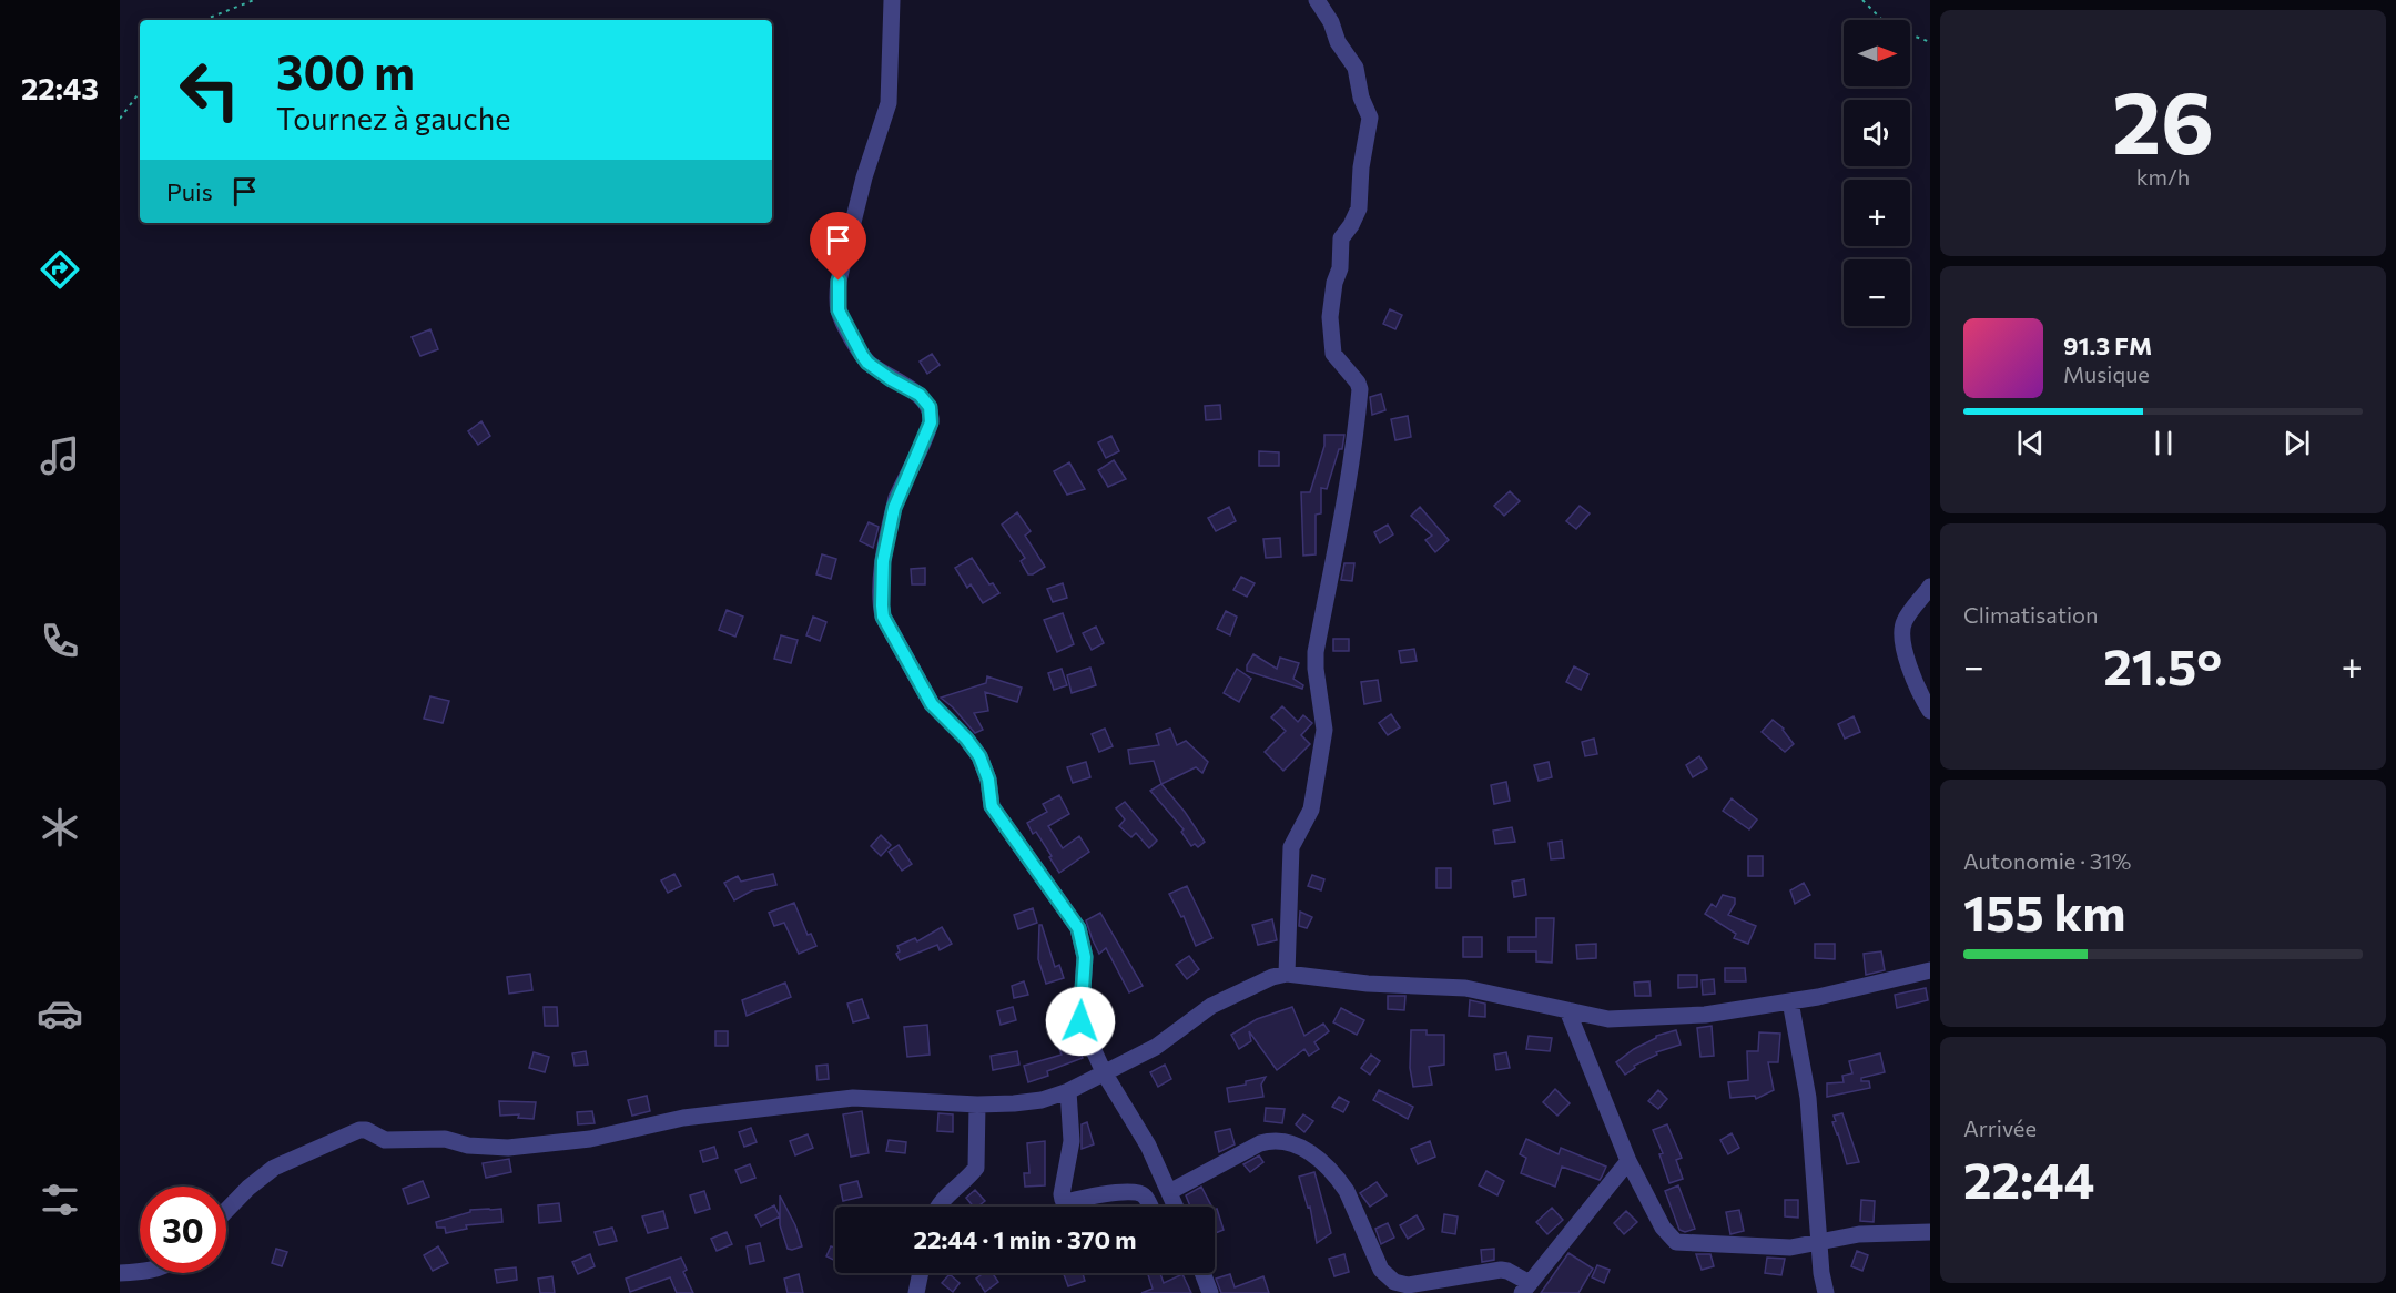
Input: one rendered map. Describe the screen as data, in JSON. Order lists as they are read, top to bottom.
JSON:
{
  "north": "right",
  "page": {
    "tabs": "22:43",
    "tile": [
      ["26", "km/h"],
      "Climatisation",
      ["Autonomie · 31%", "155 km"],
      ["Arrivée", "22:44"]
    ],
    "map_buttons": ["+", "−"],
    "turn": ["300 m", "Tournez à gauche"],
    "then": "Puis",
    "song": ["91.3 FM", "Musique"],
    "heat": ["−", "21.5°", "+"],
    "limit": "30",
    "trip": "22:44 · 1 min · 370 m"
  }
}
